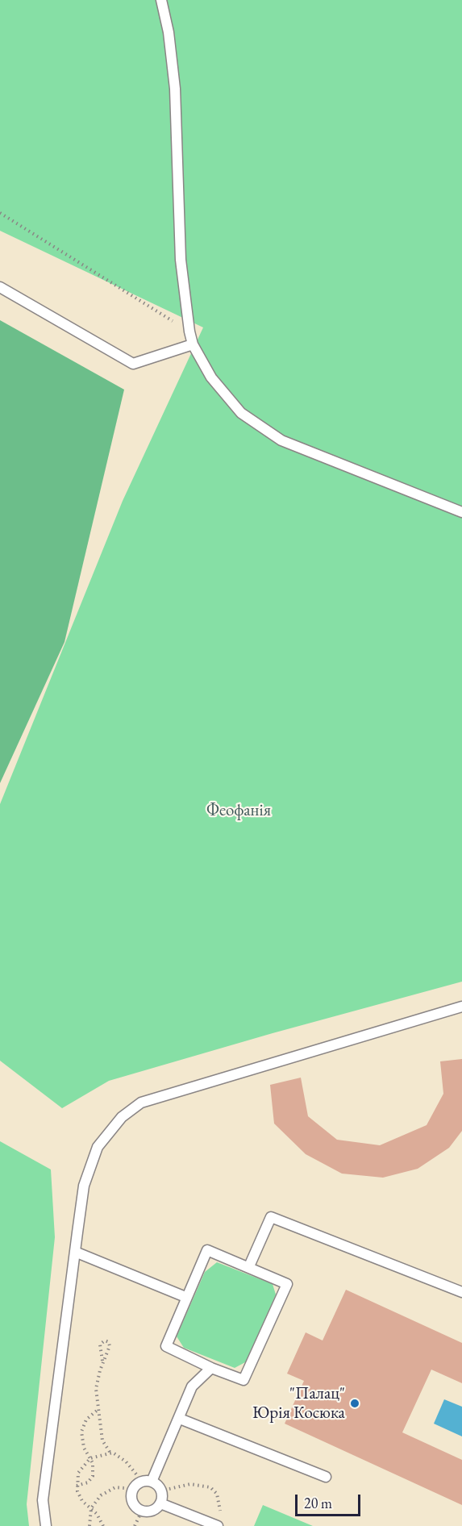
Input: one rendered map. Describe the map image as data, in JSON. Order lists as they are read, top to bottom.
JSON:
{
  "parks": ["Феофанія"],
  "places": ["\"Палац\" Юрія Косюка"],
  "scale_bar": "20 m"
}
